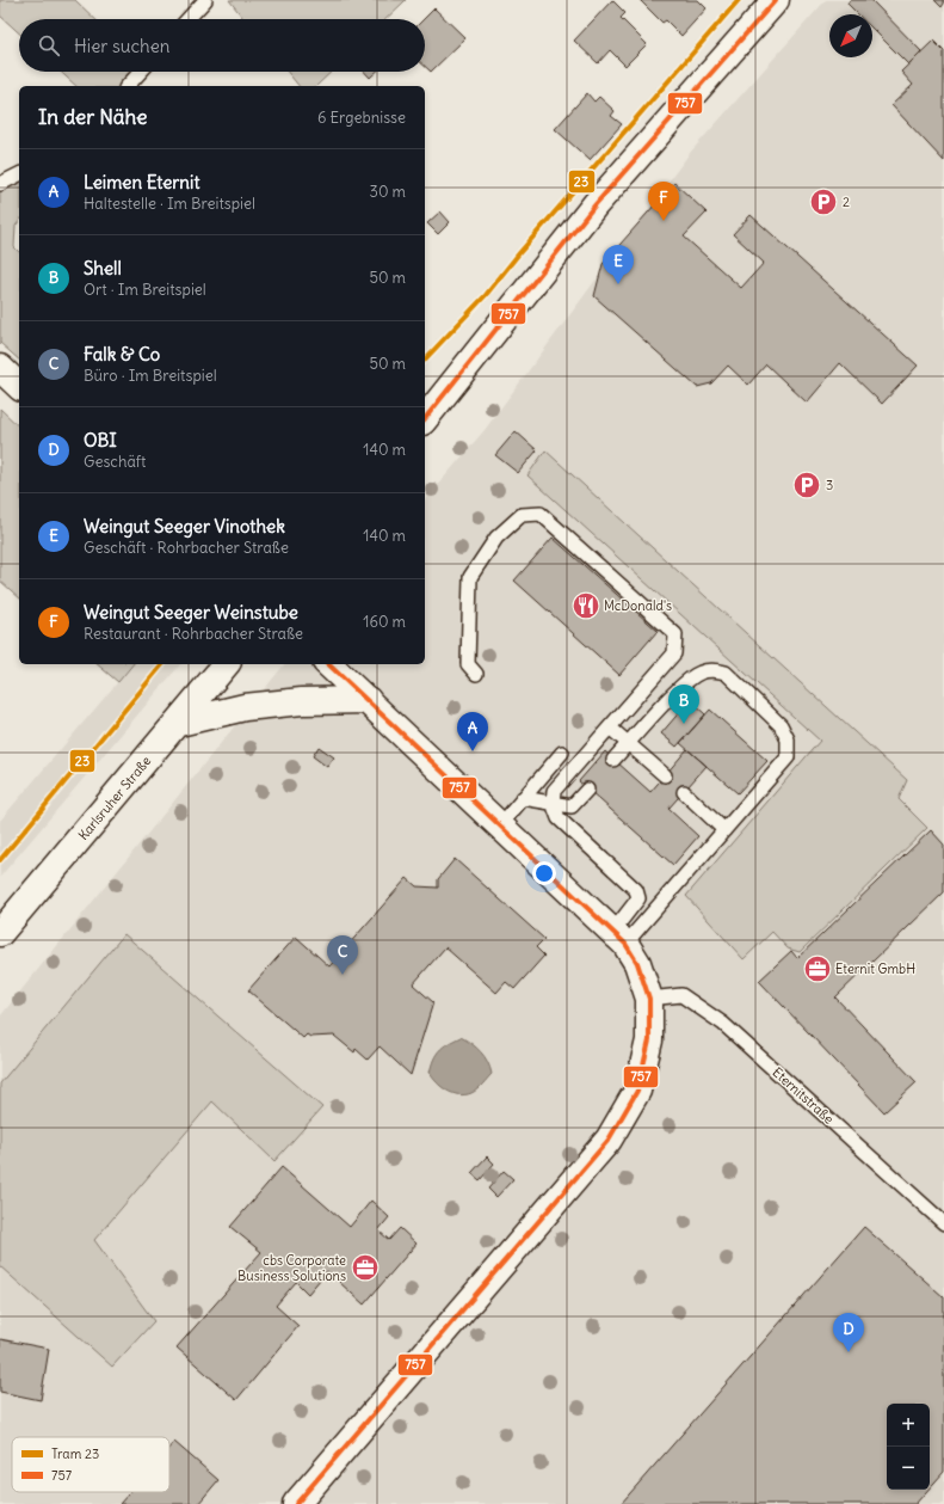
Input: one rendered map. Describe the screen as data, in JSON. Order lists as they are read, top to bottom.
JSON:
{
  "streets": {
    "main road": ["Karlsruher Straße"],
    "lane": ["Eternitstraße"]
  },
  "places": {
    "parking": ["2", "3"],
    "restaurant": ["McDonald's"],
    "office": ["Eternit GmbH", "cbs Corporate Business Solutions"]
  },
  "lines": ["tram line 23", "transit line 757"],
  "legend": ["Tram 23", "757"],
  "north": "bottom left",
  "page": {
    "search": "Hier suchen",
    "heading": ["In der Nähe", "6 Ergebnisse"],
    "list": [
      {
        "mark": "A",
        "name": "Leimen Eternit",
        "note": "Haltestelle · Im Breitspiel",
        "value": "30 m"
      },
      {
        "mark": "B",
        "name": "Shell",
        "note": "Ort · Im Breitspiel",
        "value": "50 m"
      },
      {
        "mark": "C",
        "name": "Falk & Co",
        "note": "Büro · Im Breitspiel",
        "value": "50 m"
      },
      {
        "mark": "D",
        "name": "OBI",
        "note": "Geschäft",
        "value": "140 m"
      },
      {
        "mark": "E",
        "name": "Weingut Seeger Vinothek",
        "note": "Geschäft · Rohrbacher Straße",
        "value": "140 m"
      },
      {
        "mark": "F",
        "name": "Weingut Seeger Weinstube",
        "note": "Restaurant · Rohrbacher Straße",
        "value": "160 m"
      }
    ],
    "pins": [
      "F",
      "E",
      "B",
      "A",
      "C",
      "D"
    ],
    "map_buttons": ["+", "−"]
  }
}
